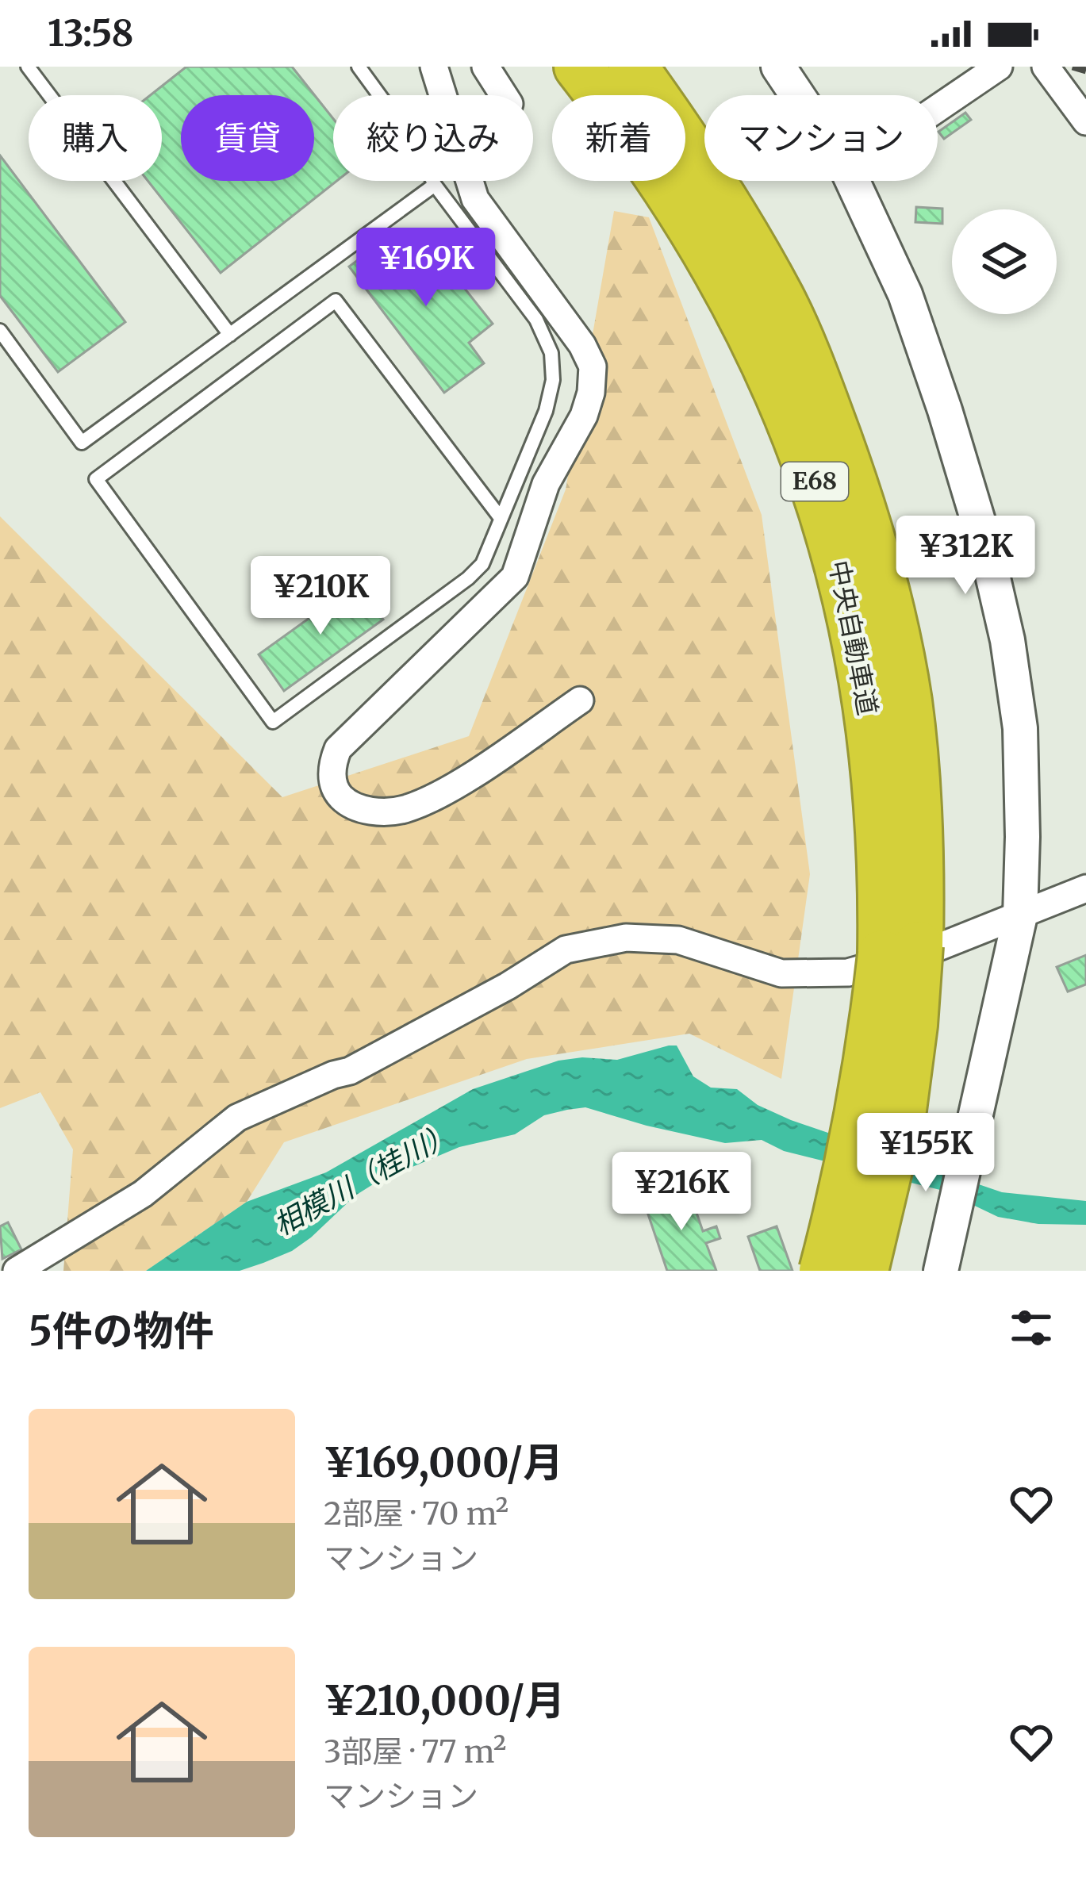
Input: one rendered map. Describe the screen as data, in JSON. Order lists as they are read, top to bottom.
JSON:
{
  "streets": {
    "highway": ["E68", "中央自動車道"]
  },
  "water": ["相模川（桂川）"],
  "page": {
    "status": "13:58",
    "chip": [
      "購入",
      "賃貸",
      "絞り込み",
      "新着",
      "マンション"
    ],
    "price": [
      "¥169K",
      "¥312K",
      "¥210K",
      "¥155K",
      "¥216K"
    ],
    "heading": "5件の物件",
    "list": [
      {
        "name": "¥169,000/月",
        "note": "2部屋 · 70 m² · マンション"
      },
      {
        "name": "¥210,000/月",
        "note": "3部屋 · 77 m² · マンション"
      }
    ]
  }
}
